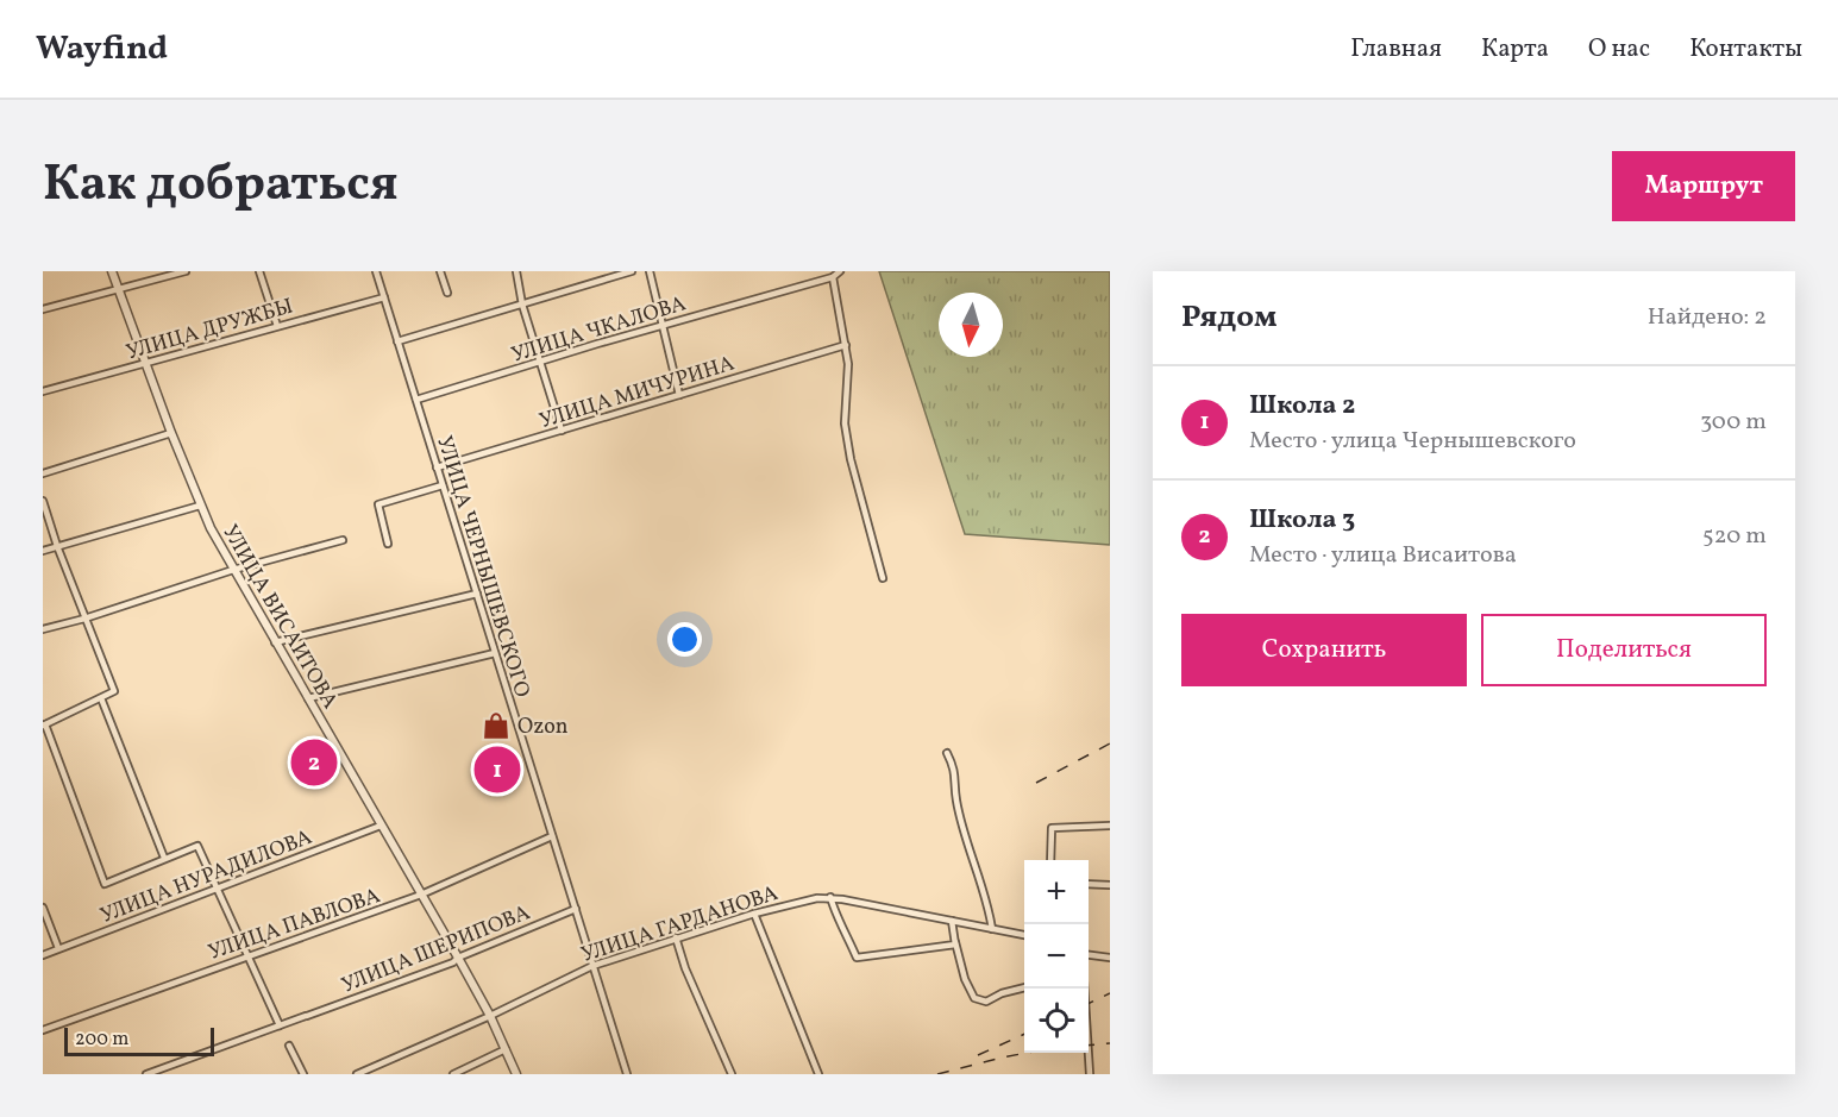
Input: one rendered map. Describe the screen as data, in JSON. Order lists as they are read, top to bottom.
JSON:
{
  "streets": {
    "street": [
      "УЛИЦА ДРУЖБЫ",
      "УЛИЦА ЧКАЛОВА",
      "УЛИЦА МИЧУРИНА",
      "УЛИЦА ЧЕРНЫШЕВСКОГО",
      "УЛИЦА ВИСАИТОВА",
      "УЛИЦА НУРАДИЛОВА",
      "УЛИЦА ПАВЛОВА",
      "УЛИЦА ГАРДАНОВА",
      "УЛИЦА ШЕРИПОВА"
    ]
  },
  "crossings": [
    ["УЛИЦА ДРУЖБЫ", "УЛИЦА ЧЕРНЫШЕВСКОГО"],
    ["УЛИЦА ДРУЖБЫ", "УЛИЦА ВИСАИТОВА"],
    ["УЛИЦА ЧКАЛОВА", "УЛИЦА ЧЕРНЫШЕВСКОГО"],
    ["УЛИЦА МИЧУРИНА", "УЛИЦА ЧЕРНЫШЕВСКОГО"],
    ["УЛИЦА ЧЕРНЫШЕВСКОГО", "УЛИЦА ПАВЛОВА"],
    ["УЛИЦА ЧЕРНЫШЕВСКОГО", "УЛИЦА ГАРДАНОВА"],
    ["УЛИЦА ЧЕРНЫШЕВСКОГО", "УЛИЦА ШЕРИПОВА"],
    ["УЛИЦА ВИСАИТОВА", "УЛИЦА НУРАДИЛОВА"],
    ["УЛИЦА ВИСАИТОВА", "УЛИЦА ПАВЛОВА"],
    ["УЛИЦА ВИСАИТОВА", "УЛИЦА ГАРДАНОВА"],
    ["УЛИЦА ВИСАИТОВА", "УЛИЦА ШЕРИПОВА"]
  ],
  "places": {
    "shop": ["Ozon"]
  },
  "scale_bar": "200 m",
  "north": "bottom",
  "page": {
    "header": "Wayfind",
    "nav": [
      "Главная",
      "Карта",
      "О нас",
      "Контакты"
    ],
    "title": "Как добраться",
    "buttons": [
      "Маршрут",
      ["Сохранить", "Поделиться"]
    ],
    "heading": ["Рядом", "Найдено: 2"],
    "list": [
      {
        "mark": "1",
        "name": "Школа 2",
        "note": "Место · улица Чернышевского",
        "value": "300 m"
      },
      {
        "mark": "2",
        "name": "Школа 3",
        "note": "Место · улица Висаитова",
        "value": "520 m"
      }
    ],
    "pins": ["2", "1"],
    "map_buttons": ["+", "−"],
    "scale": "200 m"
  }
}
